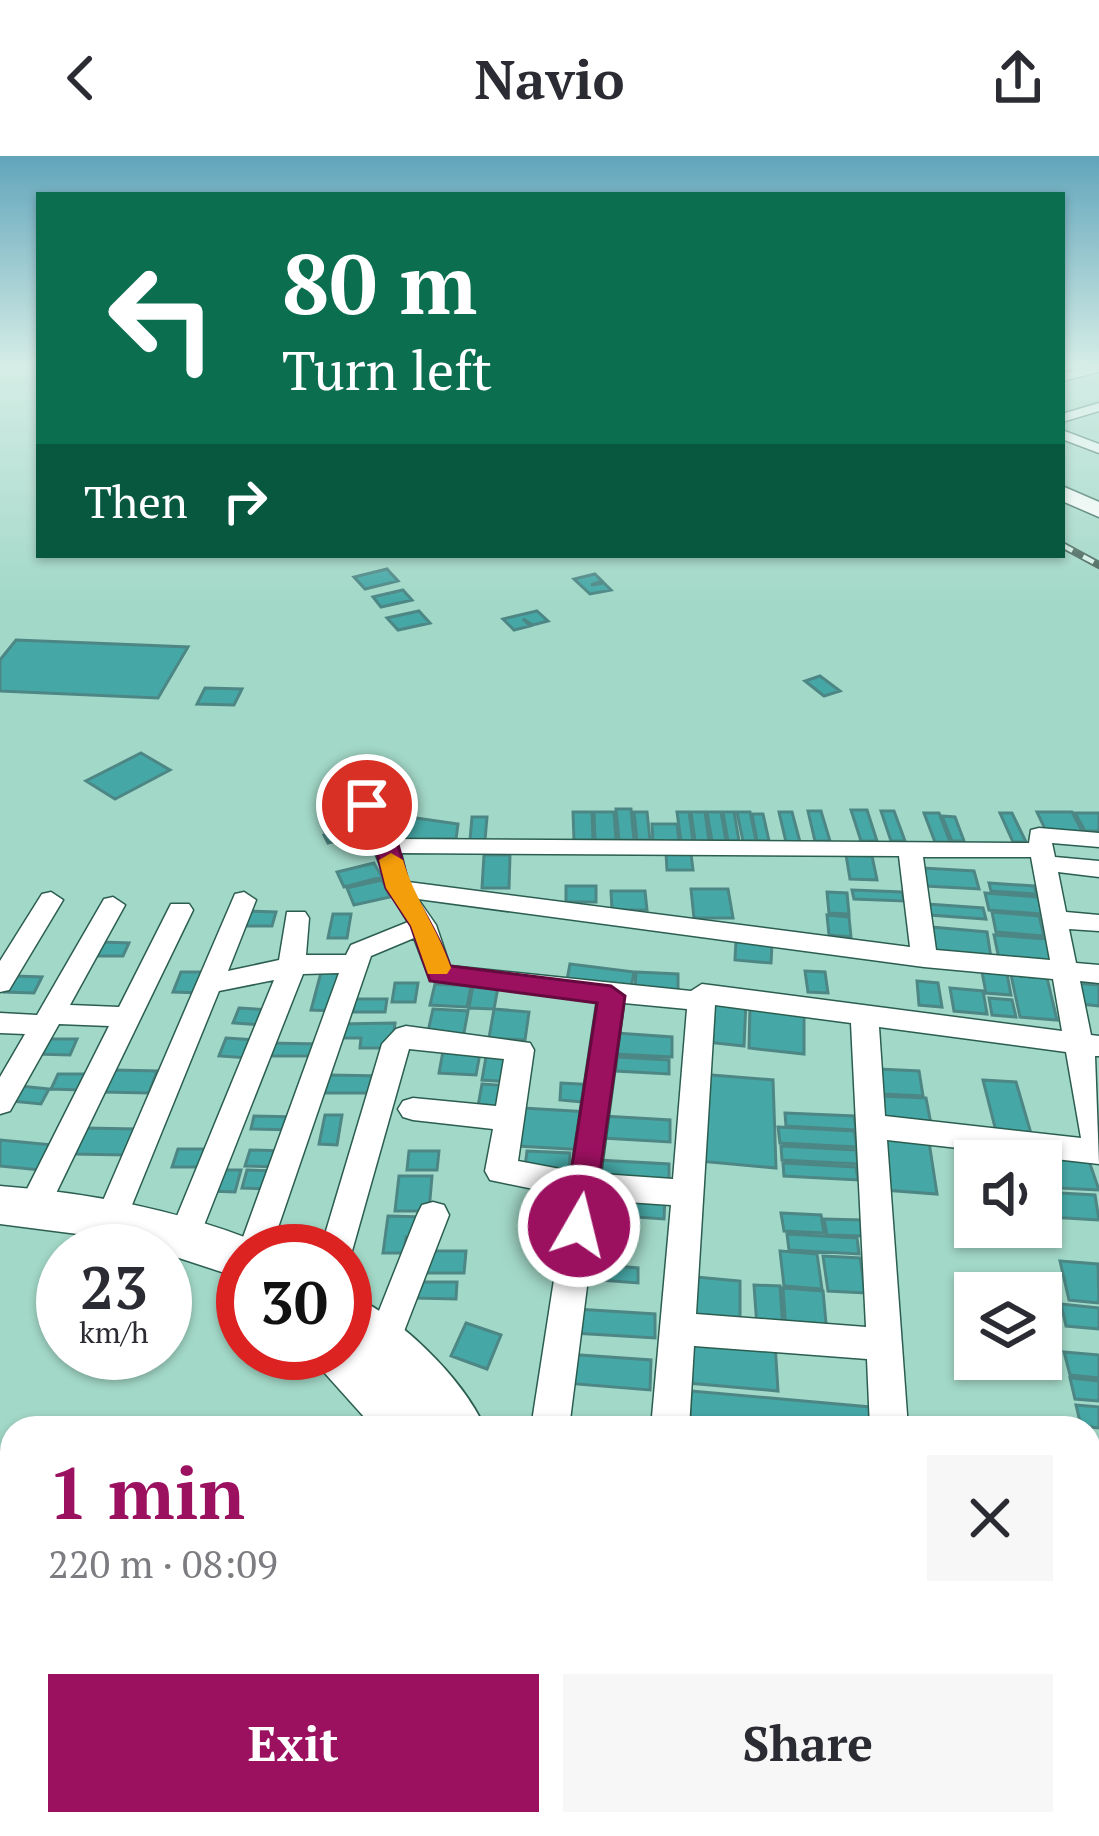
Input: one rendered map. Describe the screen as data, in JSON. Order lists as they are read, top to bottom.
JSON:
{
  "page": {
    "header": "Navio",
    "turn": ["80 m", "Turn left"],
    "then": "Then",
    "speed": "23 km/h",
    "limit": "30",
    "heading": ["1 min", "220 m · 08:09"],
    "buttons": ["Exit", "Share"]
  }
}
